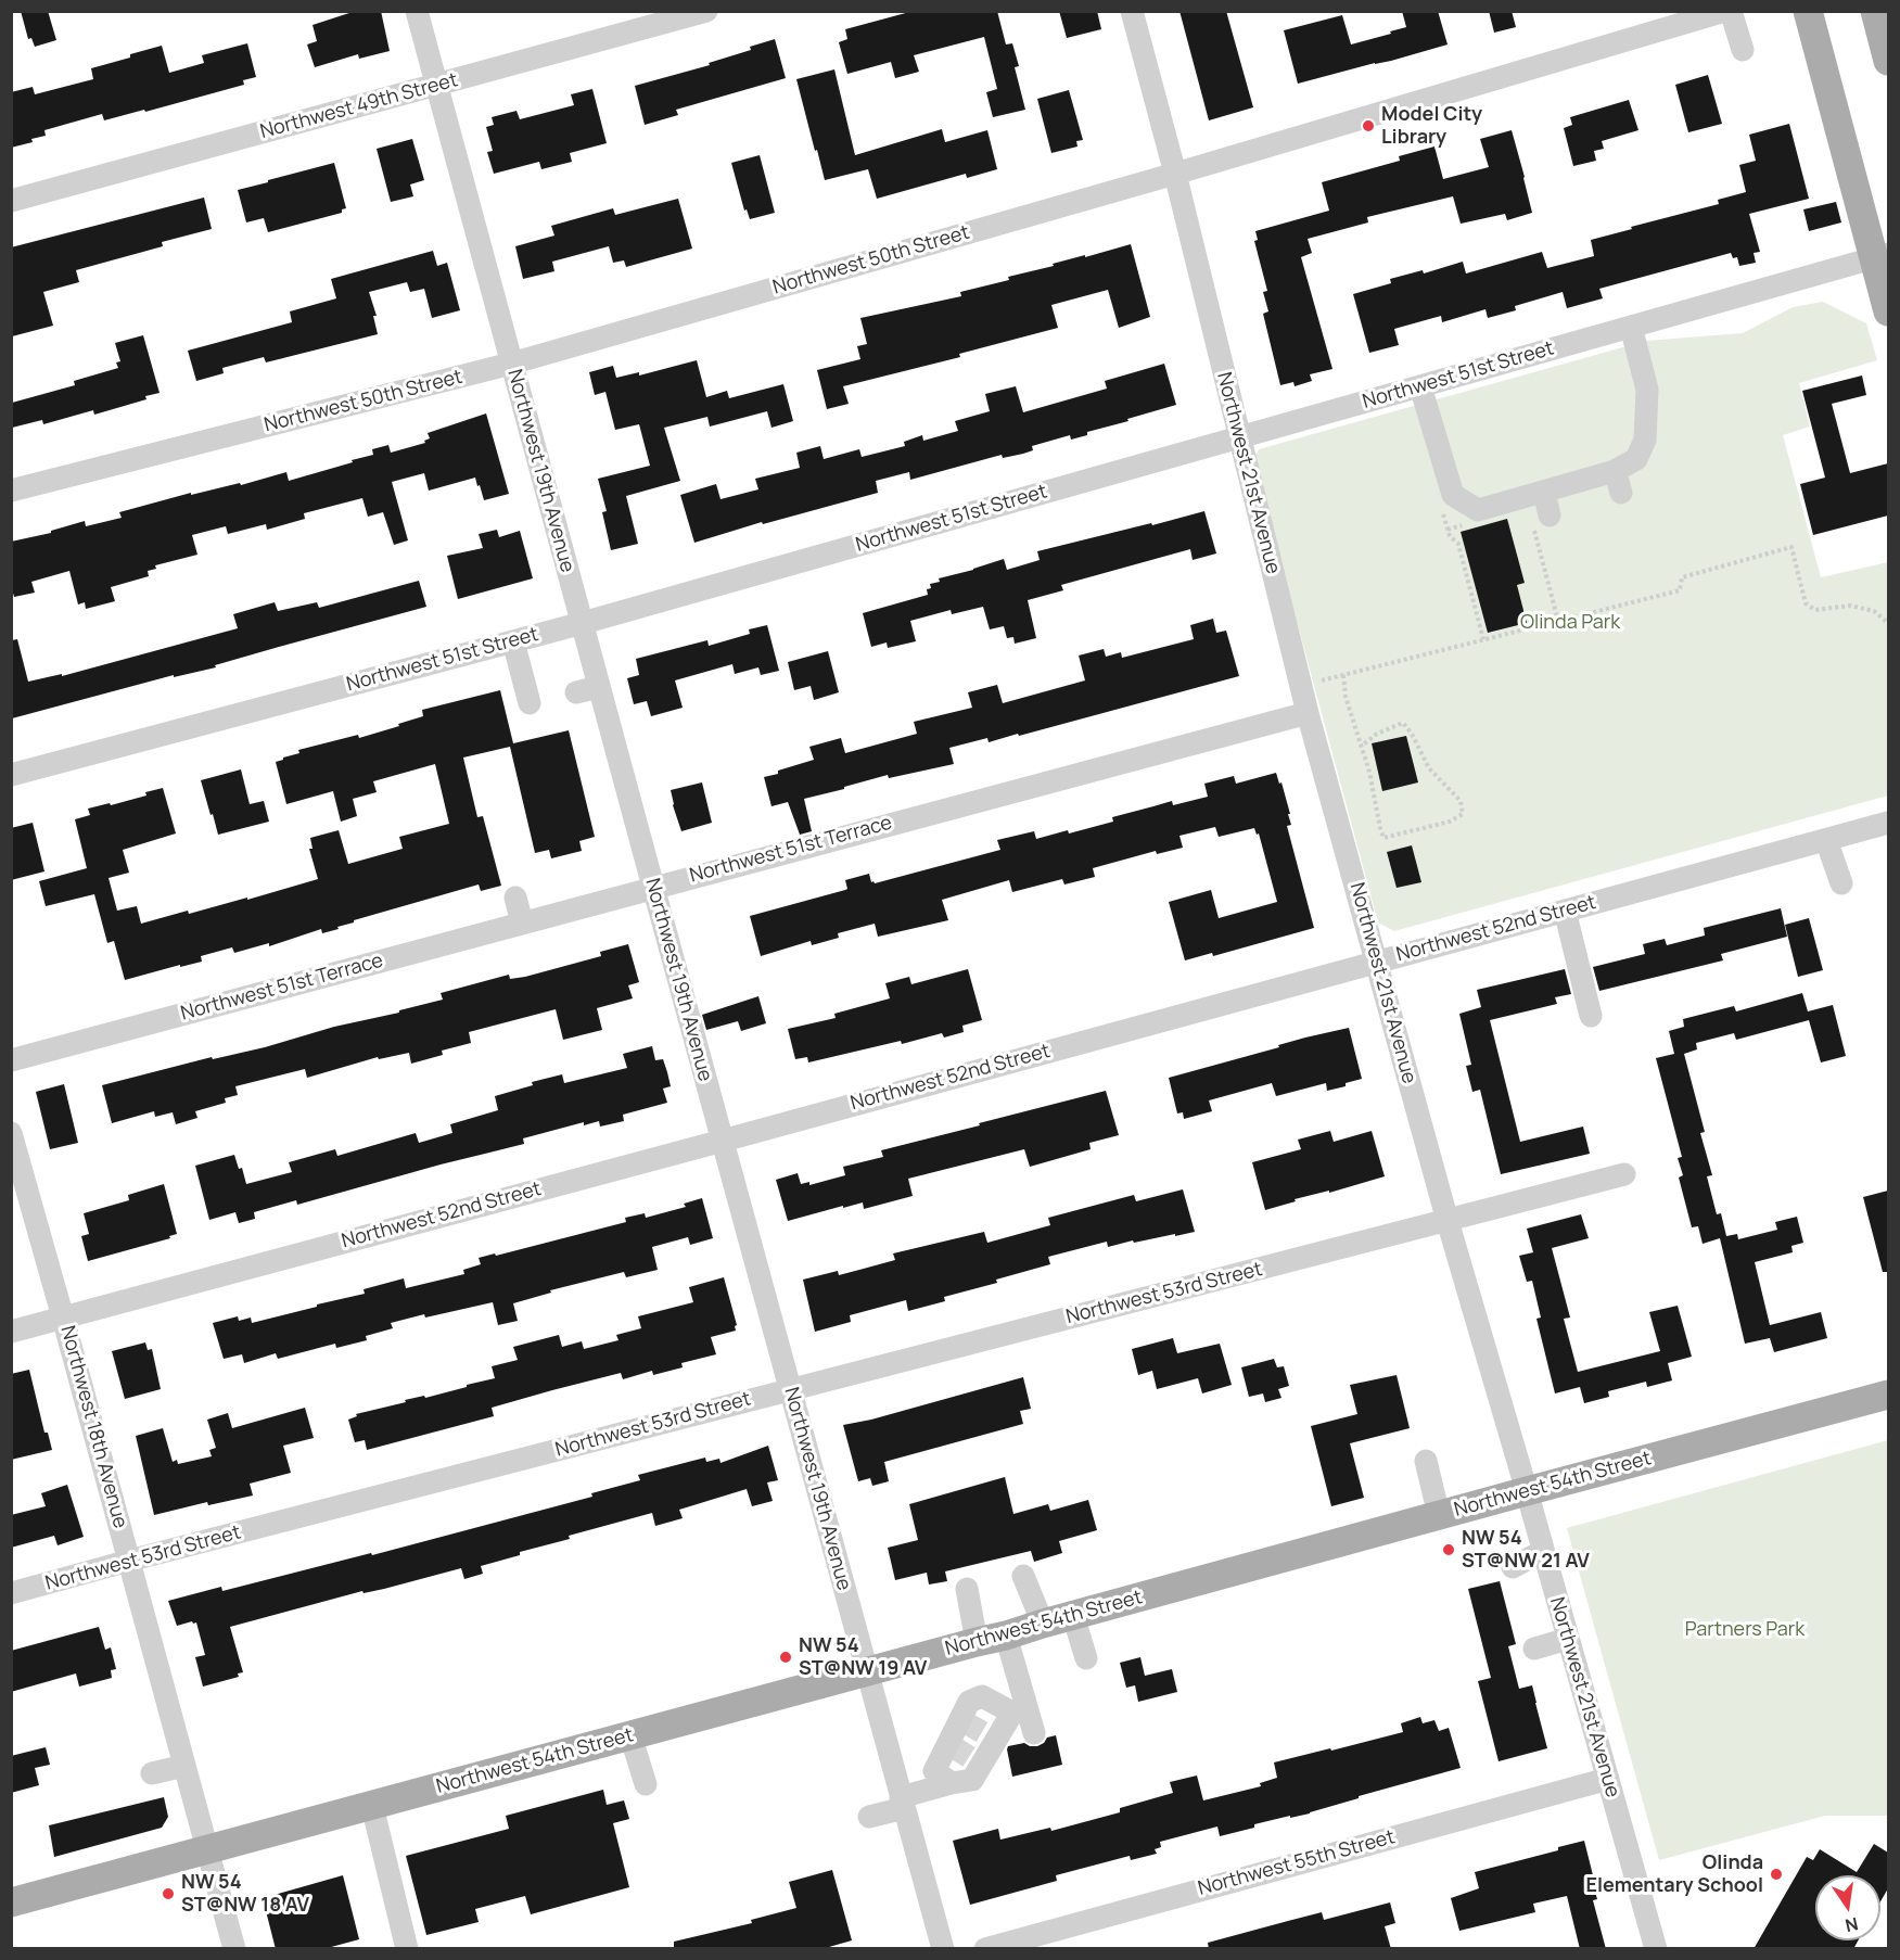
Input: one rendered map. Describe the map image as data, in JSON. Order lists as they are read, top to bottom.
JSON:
{
  "streets": {
    "main road": ["Northwest 54th Street"],
    "street": [
      "Northwest 49th Street",
      "Northwest 50th Street",
      "Northwest 51st Street",
      "Northwest 19th Avenue",
      "Northwest 21st Avenue",
      "Northwest 51st Terrace",
      "Northwest 52nd Street",
      "Northwest 53rd Street",
      "Northwest 18th Avenue",
      "Northwest 55th Street"
    ]
  },
  "crossings": [
    ["Northwest 49th Street", "Northwest 19th Avenue"],
    ["Northwest 50th Street", "Northwest 19th Avenue"],
    ["Northwest 50th Street", "Northwest 21st Avenue"],
    ["Northwest 51st Street", "Northwest 19th Avenue"],
    ["Northwest 51st Street", "Northwest 21st Avenue"],
    ["Northwest 19th Avenue", "Northwest 51st Terrace"],
    ["Northwest 19th Avenue", "Northwest 52nd Street"],
    ["Northwest 19th Avenue", "Northwest 53rd Street"],
    ["Northwest 19th Avenue", "Northwest 54th Street"],
    ["Northwest 21st Avenue", "Northwest 51st Terrace"],
    ["Northwest 21st Avenue", "Northwest 52nd Street"],
    ["Northwest 21st Avenue", "Northwest 53rd Street"],
    ["Northwest 21st Avenue", "Northwest 54th Street"],
    ["Northwest 21st Avenue", "Northwest 55th Street"],
    ["Northwest 52nd Street", "Northwest 18th Avenue"],
    ["Northwest 53rd Street", "Northwest 18th Avenue"],
    ["Northwest 18th Avenue", "Northwest 54th Street"]
  ],
  "parks": ["Olinda Park", "Partners Park"],
  "places": [
    "Model City Library",
    "NW 54 ST@NW 21 AV",
    "NW 54 ST@NW 19 AV",
    "Olinda Elementary School",
    "NW 54 ST@NW 18 AV"
  ],
  "north": "bottom"
}
